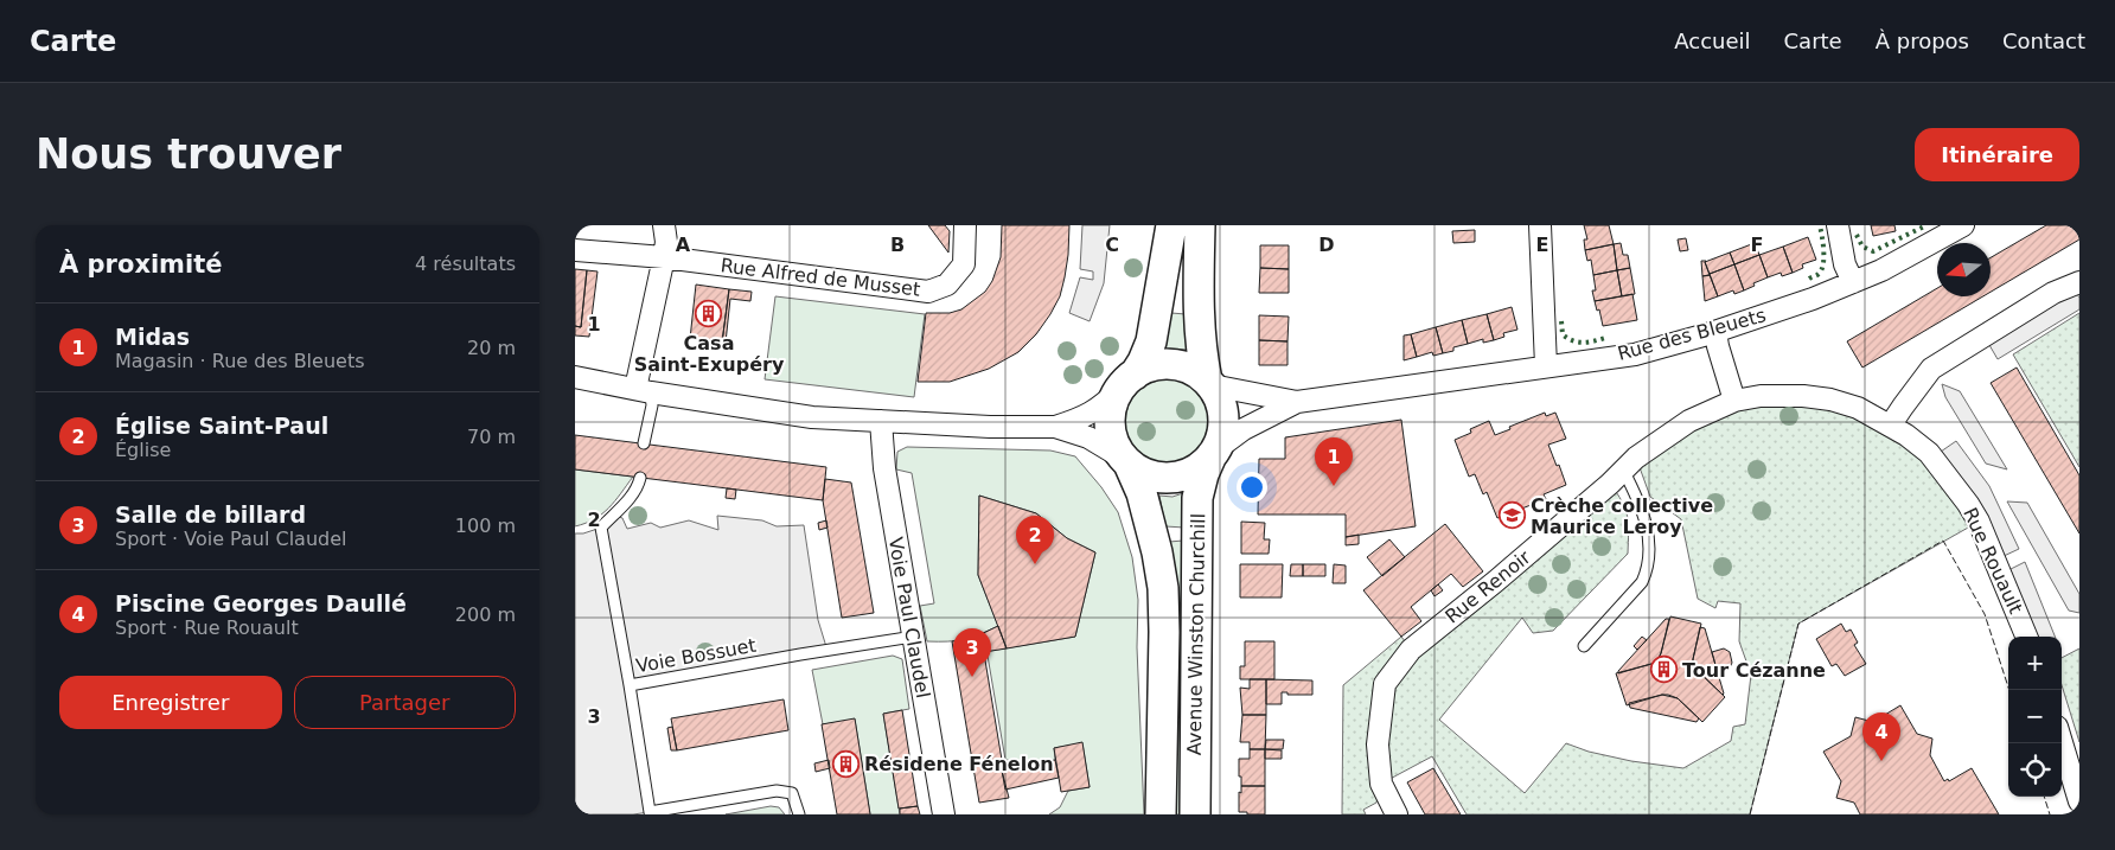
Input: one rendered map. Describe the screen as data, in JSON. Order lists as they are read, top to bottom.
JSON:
{
  "streets": {
    "main road": ["Avenue Winston Churchill"],
    "street": [
      "Rue Alfred de Musset",
      "Rue des Bleuets",
      "Rue Rouault",
      "Rue Renoir",
      "Voie Paul Claudel"
    ],
    "lane": ["Voie Bossuet"]
  },
  "crossings": [
    ["Rue des Bleuets", "Avenue Winston Churchill"],
    ["Rue Rouault", "Rue Renoir"],
    ["Voie Paul Claudel", "Voie Bossuet"]
  ],
  "places": {
    "building": ["Casa Saint-Exupéry", "Tour Cézanne", "Résidene Fénelon"],
    "school or university": ["Crèche collective Maurice Leroy"]
  },
  "north": "left",
  "page": {
    "header": "Carte",
    "nav": [
      "Accueil",
      "Carte",
      "À propos",
      "Contact"
    ],
    "buttons": [
      "Itinéraire",
      ["Enregistrer", "Partager"]
    ],
    "title": "Nous trouver",
    "heading": ["À proximité", "4 résultats"],
    "list": [
      {
        "mark": "1",
        "name": "Midas",
        "note": "Magasin · Rue des Bleuets",
        "value": "20 m"
      },
      {
        "mark": "2",
        "name": "Église Saint-Paul",
        "note": "Église",
        "value": "70 m"
      },
      {
        "mark": "3",
        "name": "Salle de billard",
        "note": "Sport · Voie Paul Claudel",
        "value": "100 m"
      },
      {
        "mark": "4",
        "name": "Piscine Georges Daullé",
        "note": "Sport · Rue Rouault",
        "value": "200 m"
      }
    ],
    "pins": [
      "1",
      "2",
      "3",
      "4"
    ],
    "map_buttons": ["+", "−"]
  },
  "grid": {
    "columns": [
      "A",
      "B",
      "C",
      "D",
      "E",
      "F"
    ],
    "rows": ["1", "2", "3"]
  }
}
